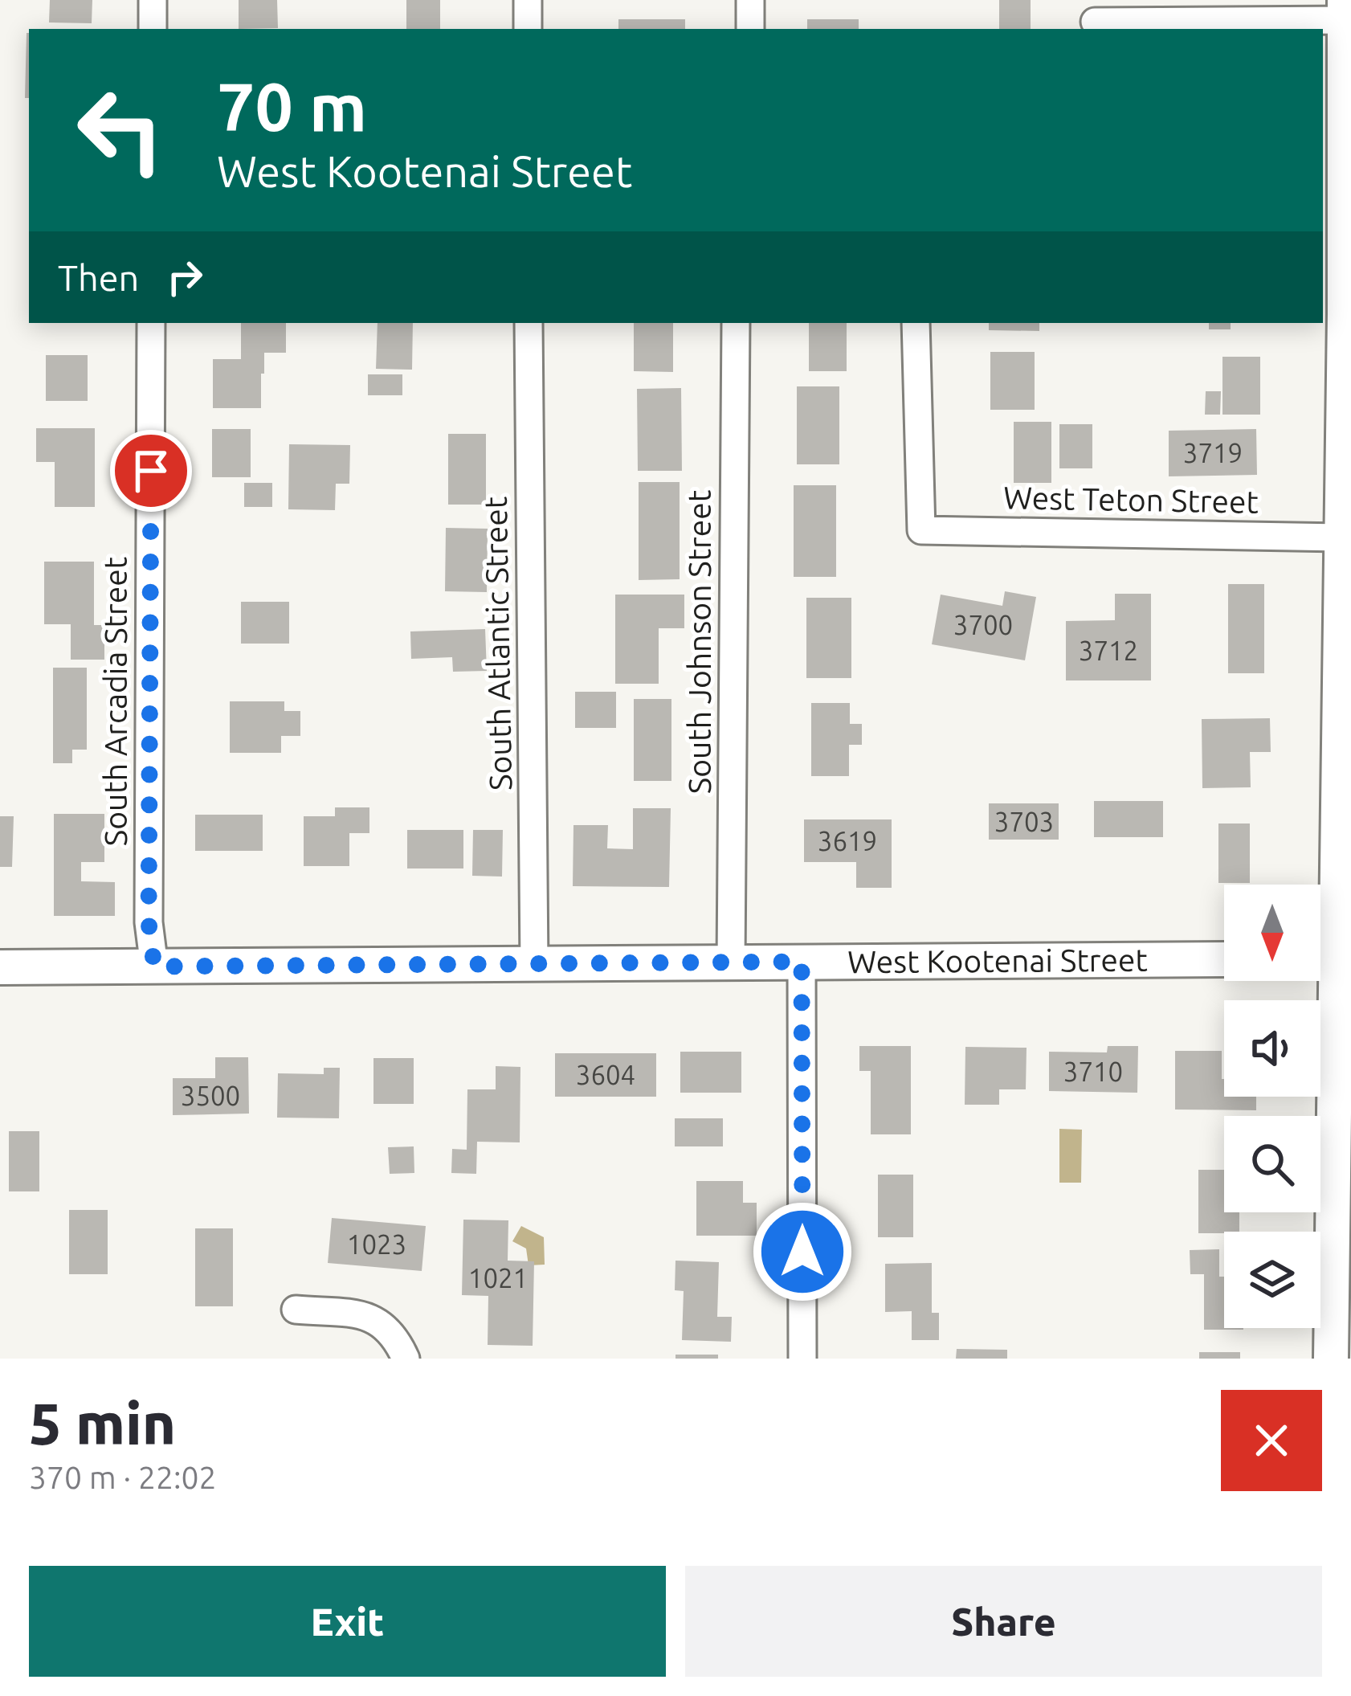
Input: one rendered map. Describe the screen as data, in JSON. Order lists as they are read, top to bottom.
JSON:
{
  "streets": {
    "street": [
      "West Teton Street",
      "South Johnson Street",
      "South Atlantic Street",
      "South Arcadia Street",
      "West Kootenai Street"
    ]
  },
  "crossings": [
    ["South Johnson Street", "West Kootenai Street"],
    ["South Atlantic Street", "West Kootenai Street"],
    ["South Arcadia Street", "West Kootenai Street"]
  ],
  "house_numbers": [
    "3719",
    "3700",
    "3712",
    "3703",
    "3619",
    "3710",
    "3604",
    "3500",
    "1023",
    "1021"
  ],
  "north": "bottom",
  "page": {
    "turn": ["70 m", "West Kootenai Street"],
    "then": "Then",
    "heading": ["5 min", "370 m · 22:02"],
    "buttons": ["Exit", "Share"]
  }
}
